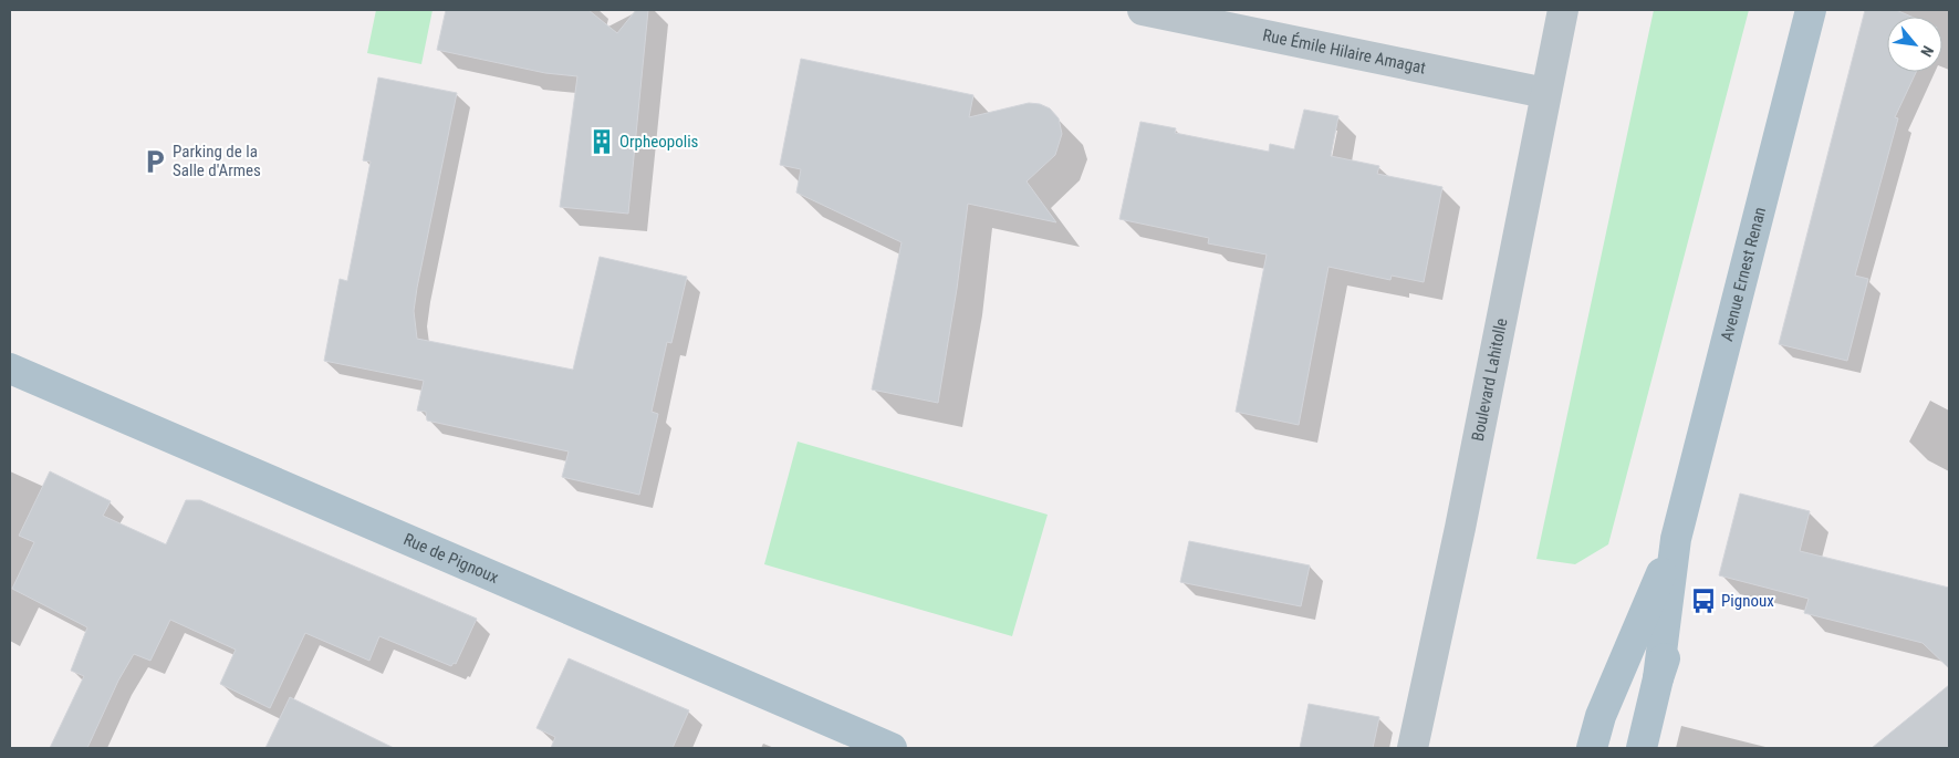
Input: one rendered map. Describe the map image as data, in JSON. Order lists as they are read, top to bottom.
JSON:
{
  "streets": {
    "main road": ["Avenue Ernest Renan", "Rue de Pignoux"],
    "street": ["Rue Émile Hilaire Amagat", "Boulevard Lahitolle"]
  },
  "crossings": [
    ["Rue Émile Hilaire Amagat", "Boulevard Lahitolle"]
  ],
  "places": {
    "building": ["Orpheopolis"],
    "parking": ["Parking de la Salle d'Armes"],
    "bus stop": ["Pignoux"]
  },
  "north": "bottom right"
}
